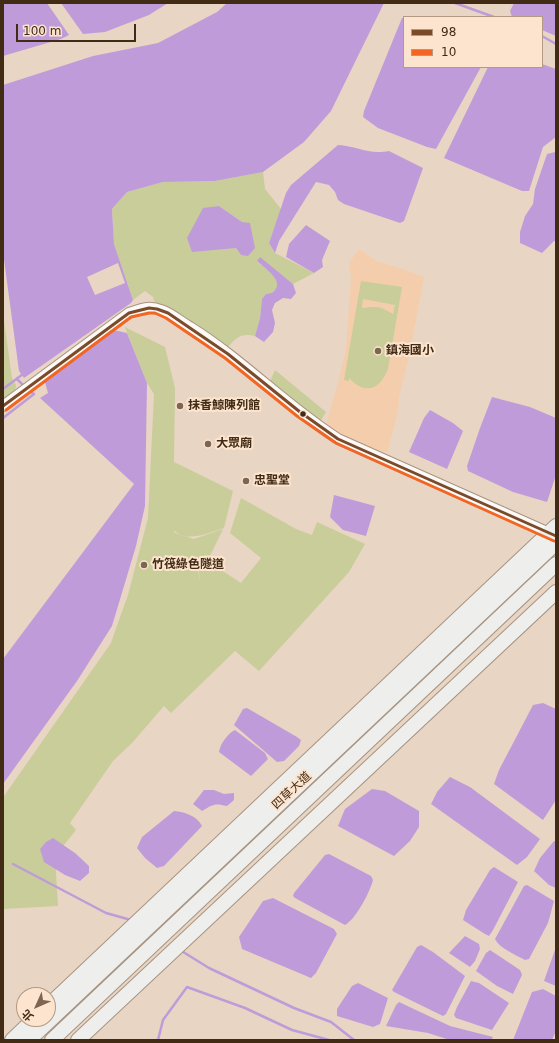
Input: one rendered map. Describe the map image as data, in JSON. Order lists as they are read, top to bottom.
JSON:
{
  "streets": {
    "street": ["四草大道"]
  },
  "places": [
    "鎮海國小",
    "抹香鯨陳列館",
    "大眾廟",
    "忠聖堂",
    "竹筏綠色隧道"
  ],
  "lines": ["transit line 98", "transit line 10"],
  "legend": ["98", "10"],
  "scale_bar": "100 m",
  "north": "bottom left"
}
